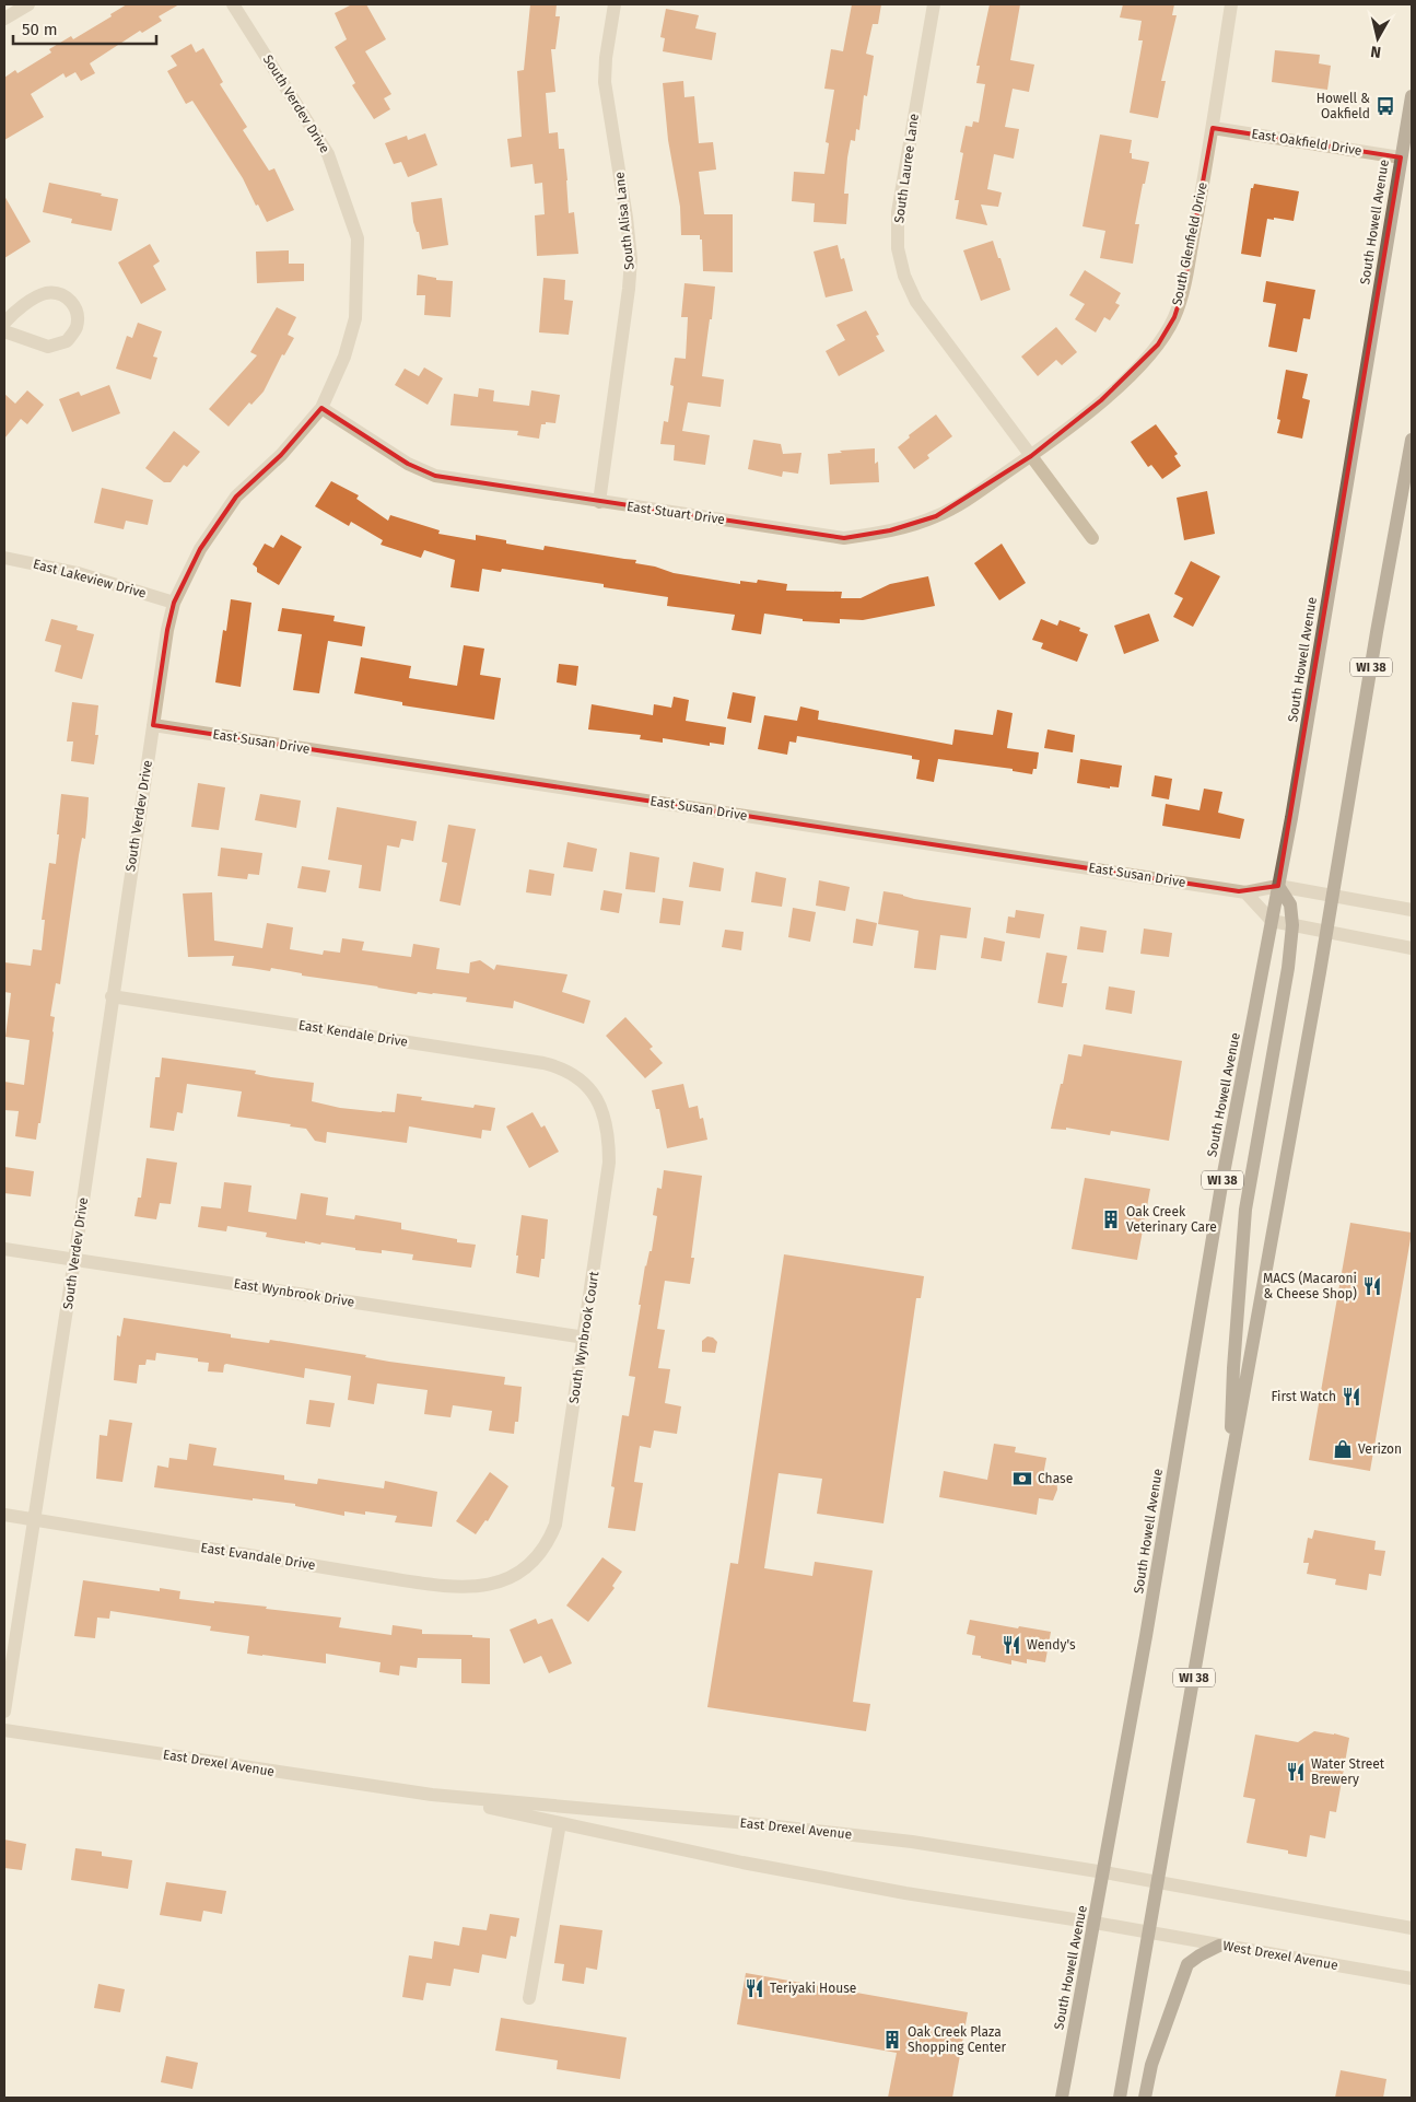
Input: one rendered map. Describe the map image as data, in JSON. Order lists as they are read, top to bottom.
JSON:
{
  "streets": {
    "main road": ["South Howell Avenue", "WI 38"],
    "street": [
      "South Verdev Drive",
      "East Oakfield Drive",
      "South Lauree Lane",
      "South Alisa Lane",
      "South Glenfield Drive",
      "East Stuart Drive",
      "East Lakeview Drive",
      "East Susan Drive",
      "East Kendale Drive",
      "East Wynbrook Drive",
      "South Wynbrook Court",
      "East Evandale Drive",
      "East Drexel Avenue",
      "West Drexel Avenue"
    ]
  },
  "crossings": [
    ["South Verdev Drive", "East Stuart Drive"],
    ["South Verdev Drive", "East Lakeview Drive"],
    ["South Verdev Drive", "East Susan Drive"],
    ["South Verdev Drive", "East Kendale Drive"],
    ["South Verdev Drive", "East Wynbrook Drive"],
    ["South Verdev Drive", "East Evandale Drive"],
    ["East Oakfield Drive", "South Howell Avenue"],
    ["East Oakfield Drive", "South Glenfield Drive"],
    ["South Lauree Lane", "South Glenfield Drive"],
    ["South Lauree Lane", "East Stuart Drive"],
    ["South Alisa Lane", "East Stuart Drive"],
    ["South Howell Avenue", "East Susan Drive"],
    ["South Howell Avenue", "East Drexel Avenue"],
    ["South Glenfield Drive", "East Stuart Drive"],
    ["WI 38", "East Drexel Avenue"],
    ["WI 38", "West Drexel Avenue"],
    ["East Kendale Drive", "South Wynbrook Court"],
    ["East Wynbrook Drive", "South Wynbrook Court"],
    ["South Wynbrook Court", "East Evandale Drive"],
    ["East Drexel Avenue", "West Drexel Avenue"]
  ],
  "places": {
    "bus stop": ["Howell & Oakfield"],
    "building": ["Oak Creek Veterinary Care", "Oak Creek Plaza Shopping Center"],
    "restaurant": [
      "MACS (Macaroni & Cheese Shop)",
      "First Watch",
      "Wendy's",
      "Water Street Brewery",
      "Teriyaki House"
    ],
    "shop": ["Verizon"],
    "bank": ["Chase"]
  },
  "scale_bar": "50 m",
  "north": "bottom"
}
